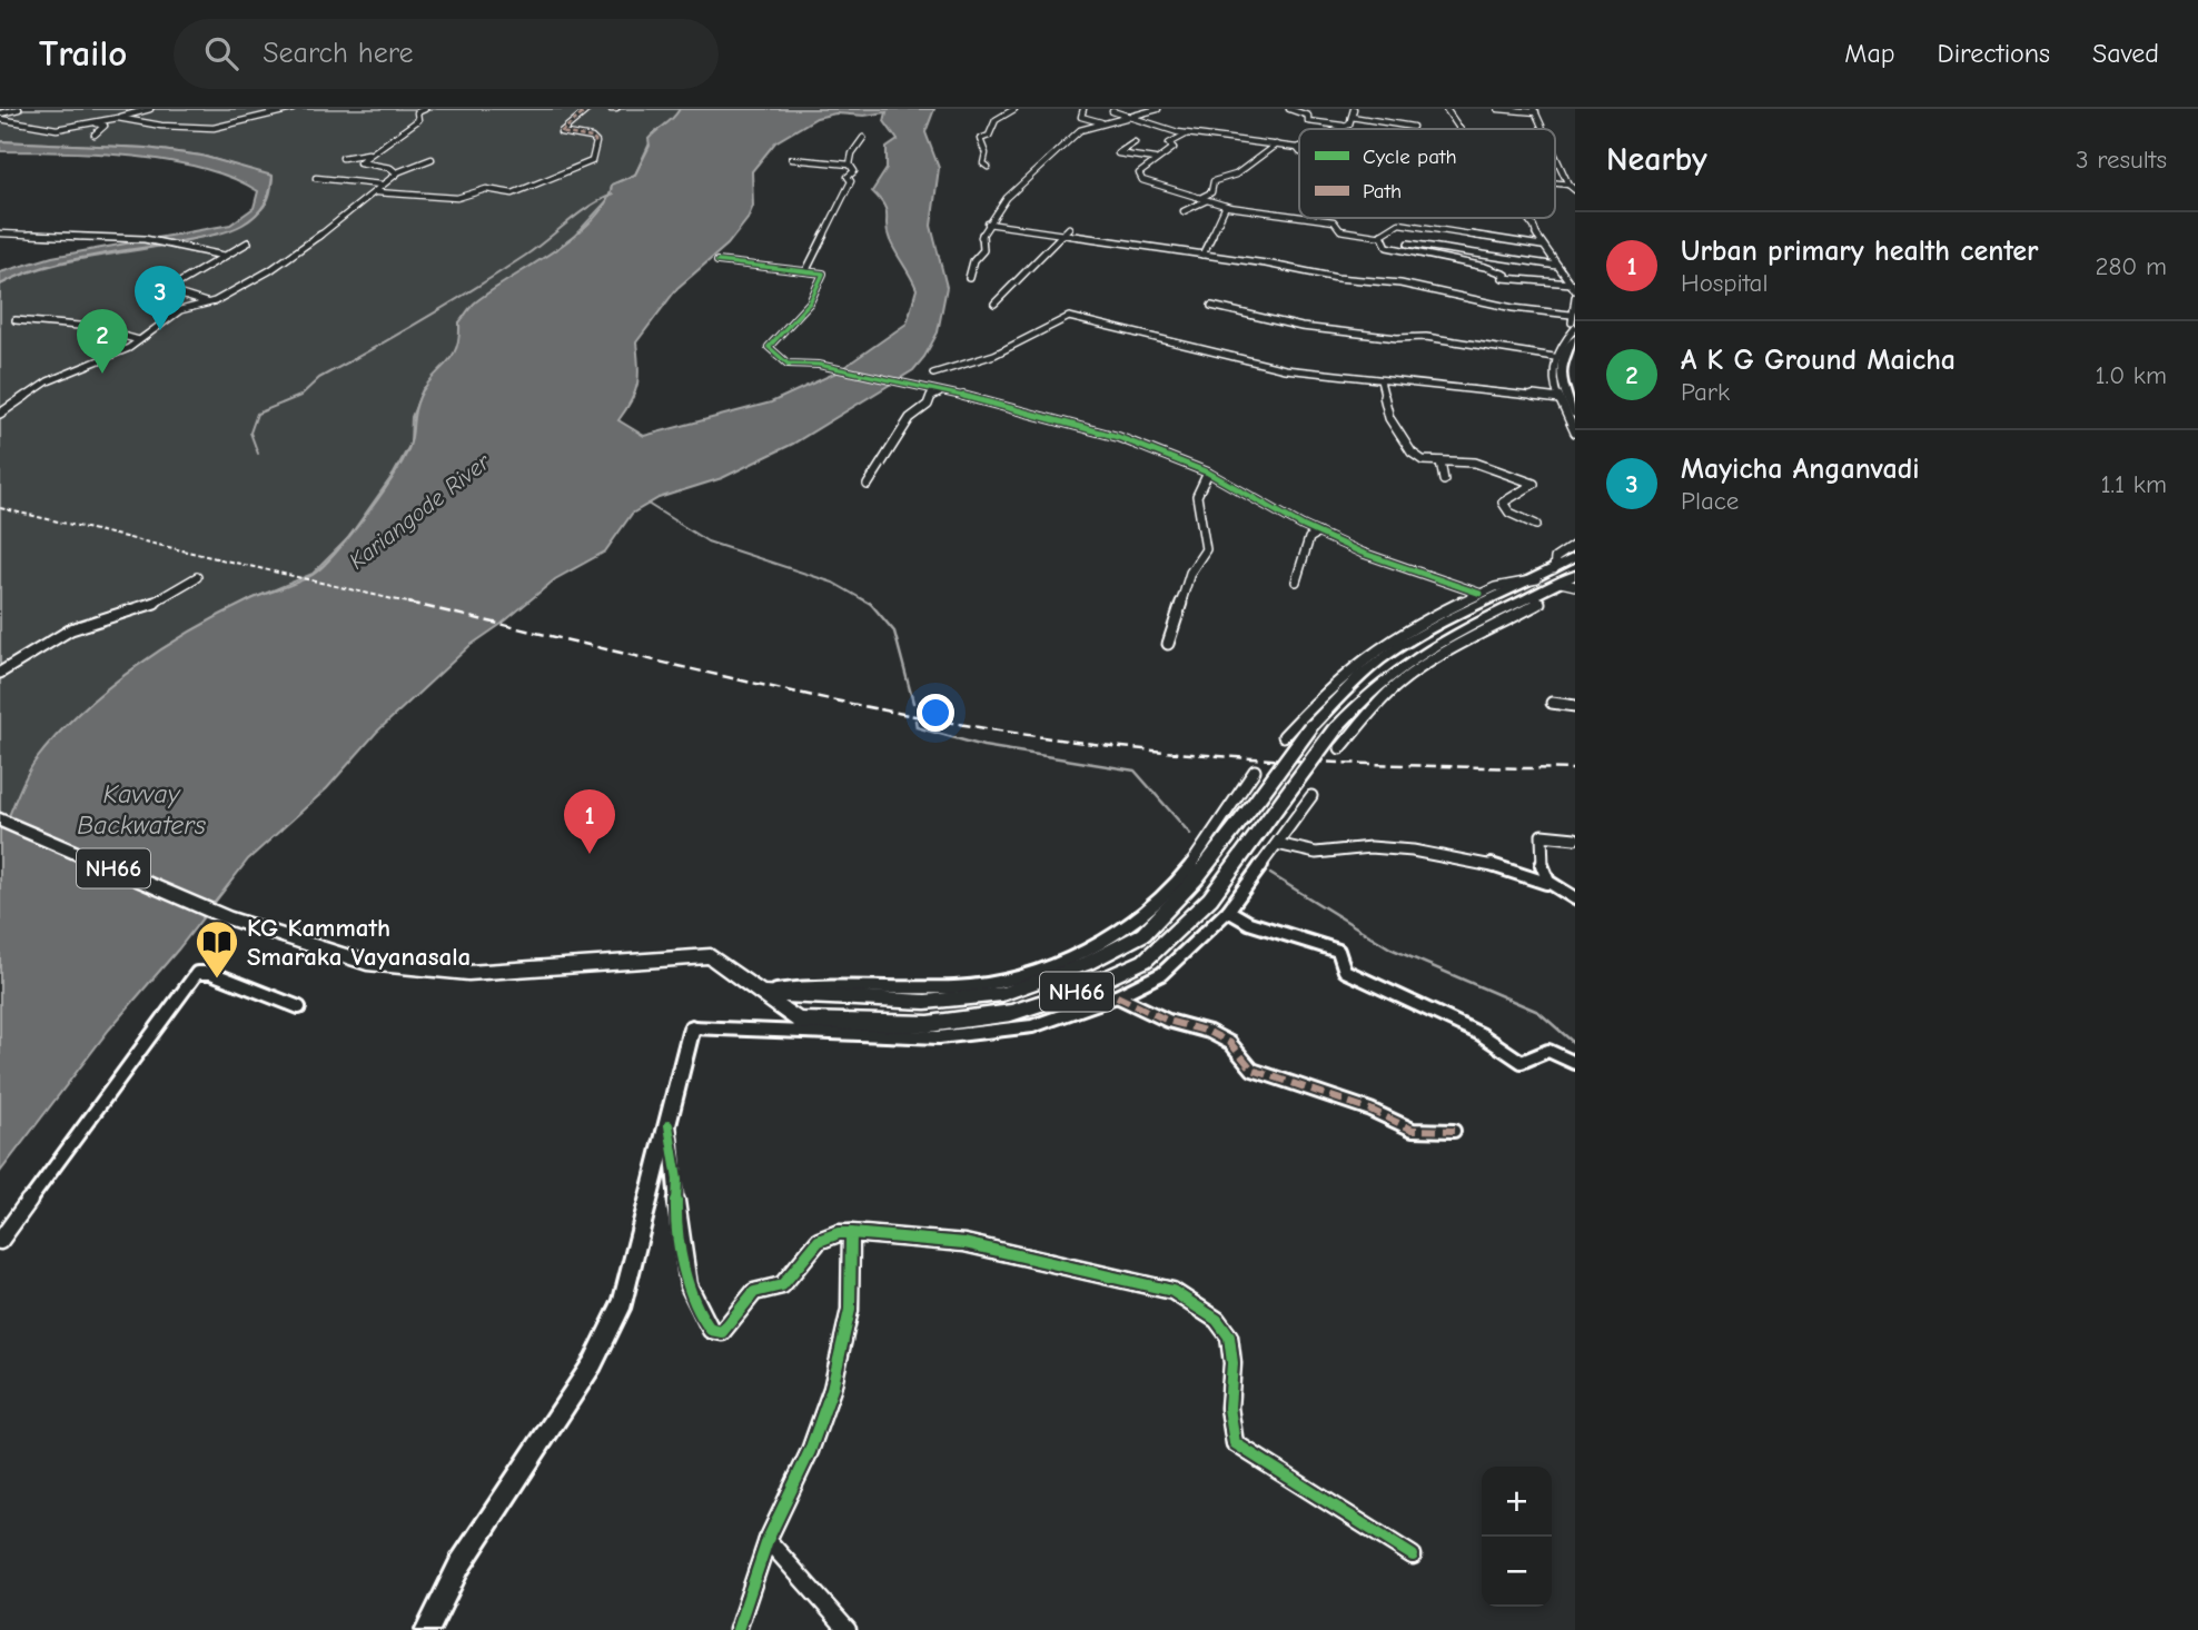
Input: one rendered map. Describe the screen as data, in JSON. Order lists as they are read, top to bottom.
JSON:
{
  "streets": {
    "highway": ["NH66"]
  },
  "water": ["Kariangode River", "Kavvay Backwaters"],
  "places": {
    "library": ["KG Kammath Smaraka Vayanasala"]
  },
  "legend": ["Cycle path", "Path"],
  "page": {
    "header": "Trailo",
    "search": "Search here",
    "nav": ["Map", "Directions", "Saved"],
    "heading": ["Nearby", "3 results"],
    "list": [
      {
        "mark": "1",
        "name": "Urban primary health center",
        "note": "Hospital",
        "value": "280 m"
      },
      {
        "mark": "2",
        "name": "A K G Ground Maicha",
        "note": "Park",
        "value": "1.0 km"
      },
      {
        "mark": "3",
        "name": "Mayicha Anganvadi",
        "note": "Place",
        "value": "1.1 km"
      }
    ],
    "pins": ["3", "2", "1"],
    "map_buttons": ["+", "−"]
  }
}
